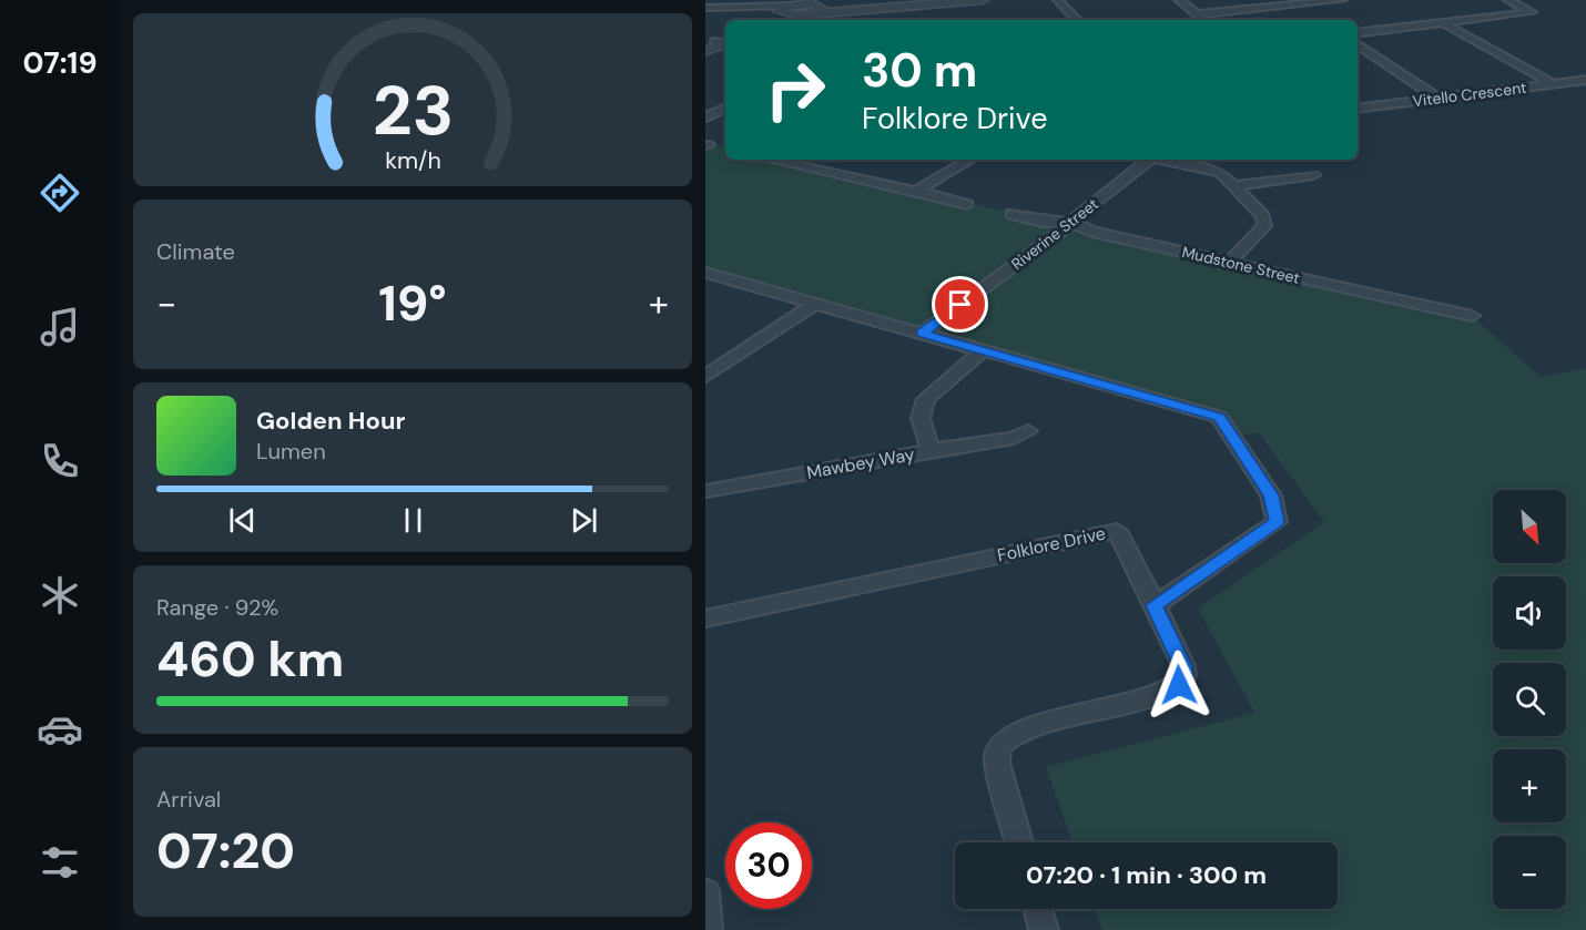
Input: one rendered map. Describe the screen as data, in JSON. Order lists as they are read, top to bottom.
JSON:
{
  "streets": {
    "street": [
      "Vitello Crescent",
      "Riverine Street",
      "Mudstone Street",
      "Mawbey Way",
      "Folklore Drive"
    ]
  },
  "crossings": [
    ["Riverine Street", "Mudstone Street"]
  ],
  "north": "bottom right",
  "page": {
    "tabs": "07:19",
    "turn": ["30 m", "Folklore Drive"],
    "tile": [
      "Climate",
      ["Range · 92%", "460 km"],
      ["Arrival", "07:20"]
    ],
    "heat": ["−", "19°", "+"],
    "song": ["Golden Hour", "Lumen"],
    "map_buttons": ["+", "−"],
    "limit": "30",
    "trip": "07:20 · 1 min · 300 m",
    "gauge": ["23", "km/h"]
  }
}
